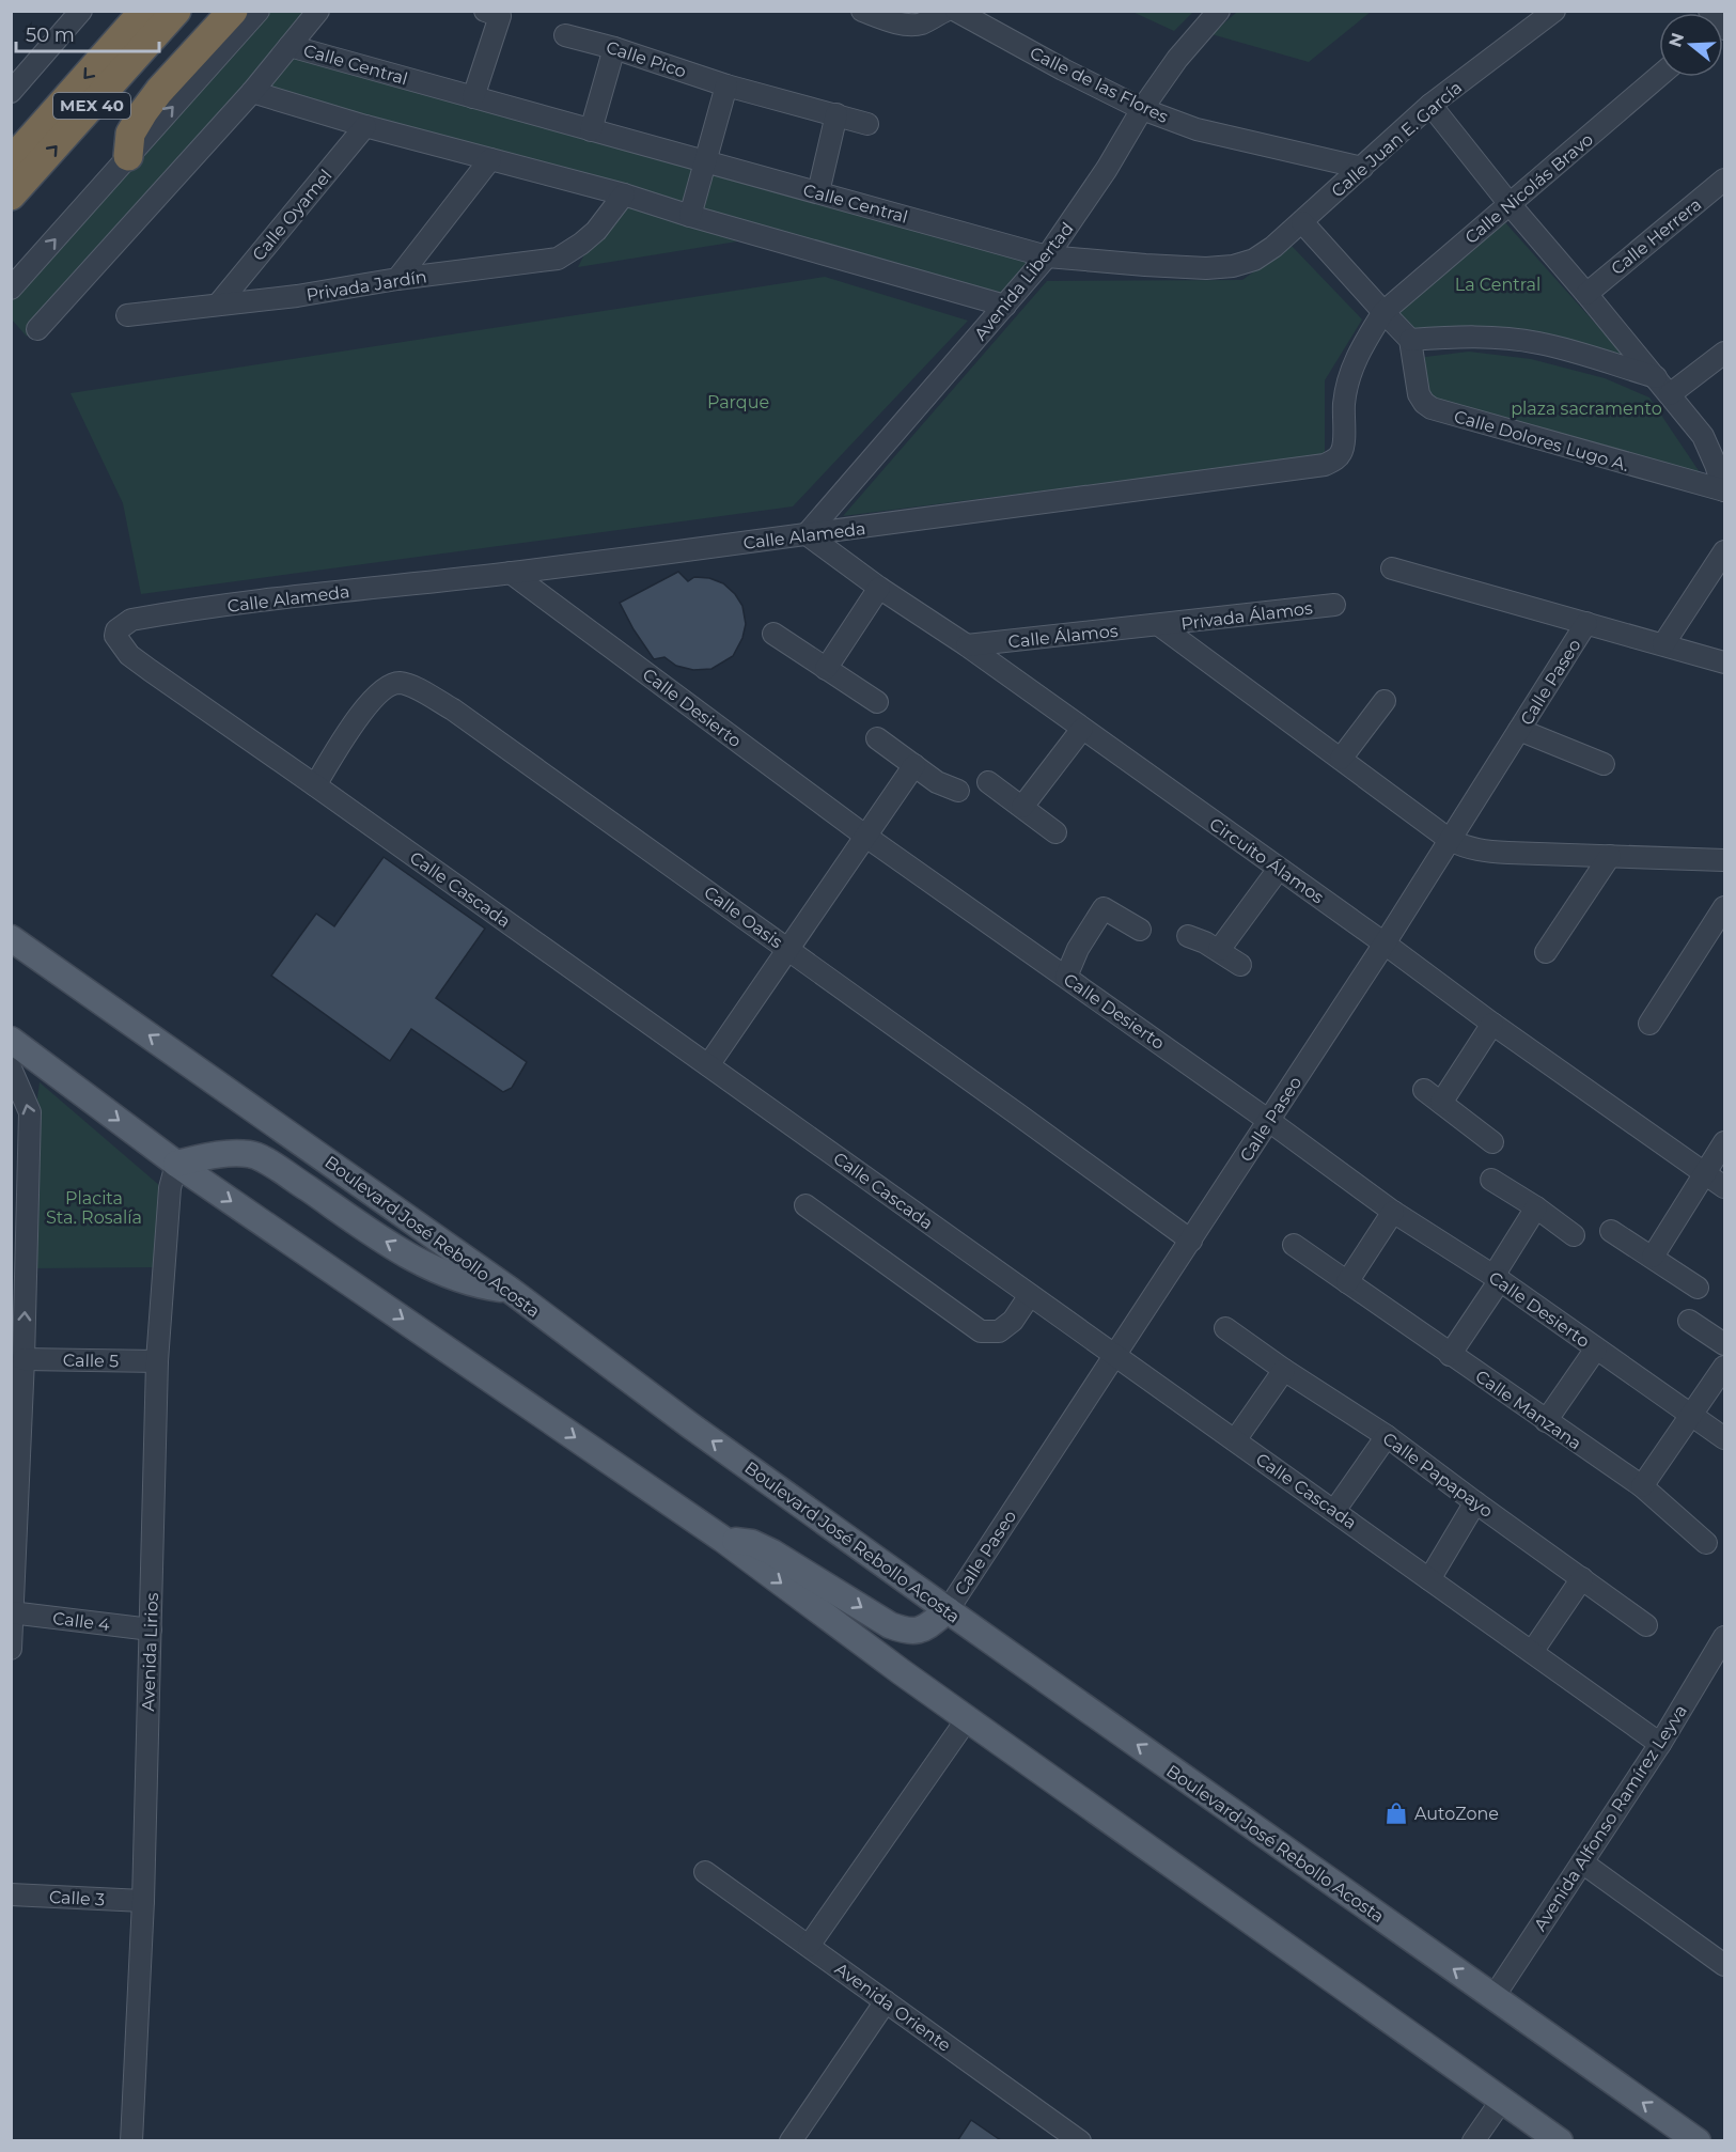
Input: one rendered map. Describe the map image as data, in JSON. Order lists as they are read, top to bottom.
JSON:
{
  "streets": {
    "highway": ["MEX 40"],
    "main road": ["Boulevard José Rebollo Acosta"],
    "street": [
      "Calle Pico",
      "Calle Central",
      "Calle de las Flores",
      "Calle Juan E. García",
      "Calle Nicolás Bravo",
      "Calle Oyamel",
      "Calle Herrera",
      "Avenida Libertad",
      "Privada Jardín",
      "Calle Dolores Lugo A.",
      "Calle Alameda",
      "Privada Álamos",
      "Calle Álamos",
      "Calle Paseo",
      "Calle Desierto",
      "Circuito Álamos",
      "Calle Cascada",
      "Calle Oasis",
      "Calle 5",
      "Calle Manzana",
      "Calle Papapayo",
      "Calle 4",
      "Avenida Lirios",
      "Avenida Alfonso Ramírez Leyva",
      "Calle 3",
      "Avenida Oriente"
    ]
  },
  "crossings": [
    ["Calle Central", "Calle Juan E. García"],
    ["Calle Central", "Avenida Libertad"],
    ["Calle de las Flores", "Calle Juan E. García"],
    ["Calle de las Flores", "Avenida Libertad"],
    ["Calle Nicolás Bravo", "Calle Alameda"],
    ["Calle Oyamel", "Privada Jardín"],
    ["Avenida Libertad", "Calle Alameda"],
    ["Avenida Libertad", "Circuito Álamos"],
    ["Calle Alameda", "Calle Desierto"],
    ["Calle Alameda", "Circuito Álamos"],
    ["Calle Alameda", "Calle Cascada"],
    ["Privada Álamos", "Calle Álamos"],
    ["Calle Álamos", "Circuito Álamos"],
    ["Calle Paseo", "Calle Desierto"],
    ["Calle Paseo", "Circuito Álamos"],
    ["Calle Paseo", "Calle Cascada"],
    ["Calle Paseo", "Calle Oasis"],
    ["Calle Paseo", "Boulevard José Rebollo Acosta"],
    ["Calle Cascada", "Calle Oasis"],
    ["Calle Cascada", "Avenida Alfonso Ramírez Leyva"],
    ["Boulevard José Rebollo Acosta", "Avenida Alfonso Ramírez Leyva"],
    ["Calle 5", "Avenida Lirios"],
    ["Calle 4", "Avenida Lirios"],
    ["Avenida Lirios", "Calle 3"]
  ],
  "parks": [
    "La Central",
    "Parque",
    "plaza sacramento",
    "Placita Sta. Rosalía"
  ],
  "places": {
    "shop": ["AutoZone"]
  },
  "scale_bar": "50 m",
  "north": "left"
}
